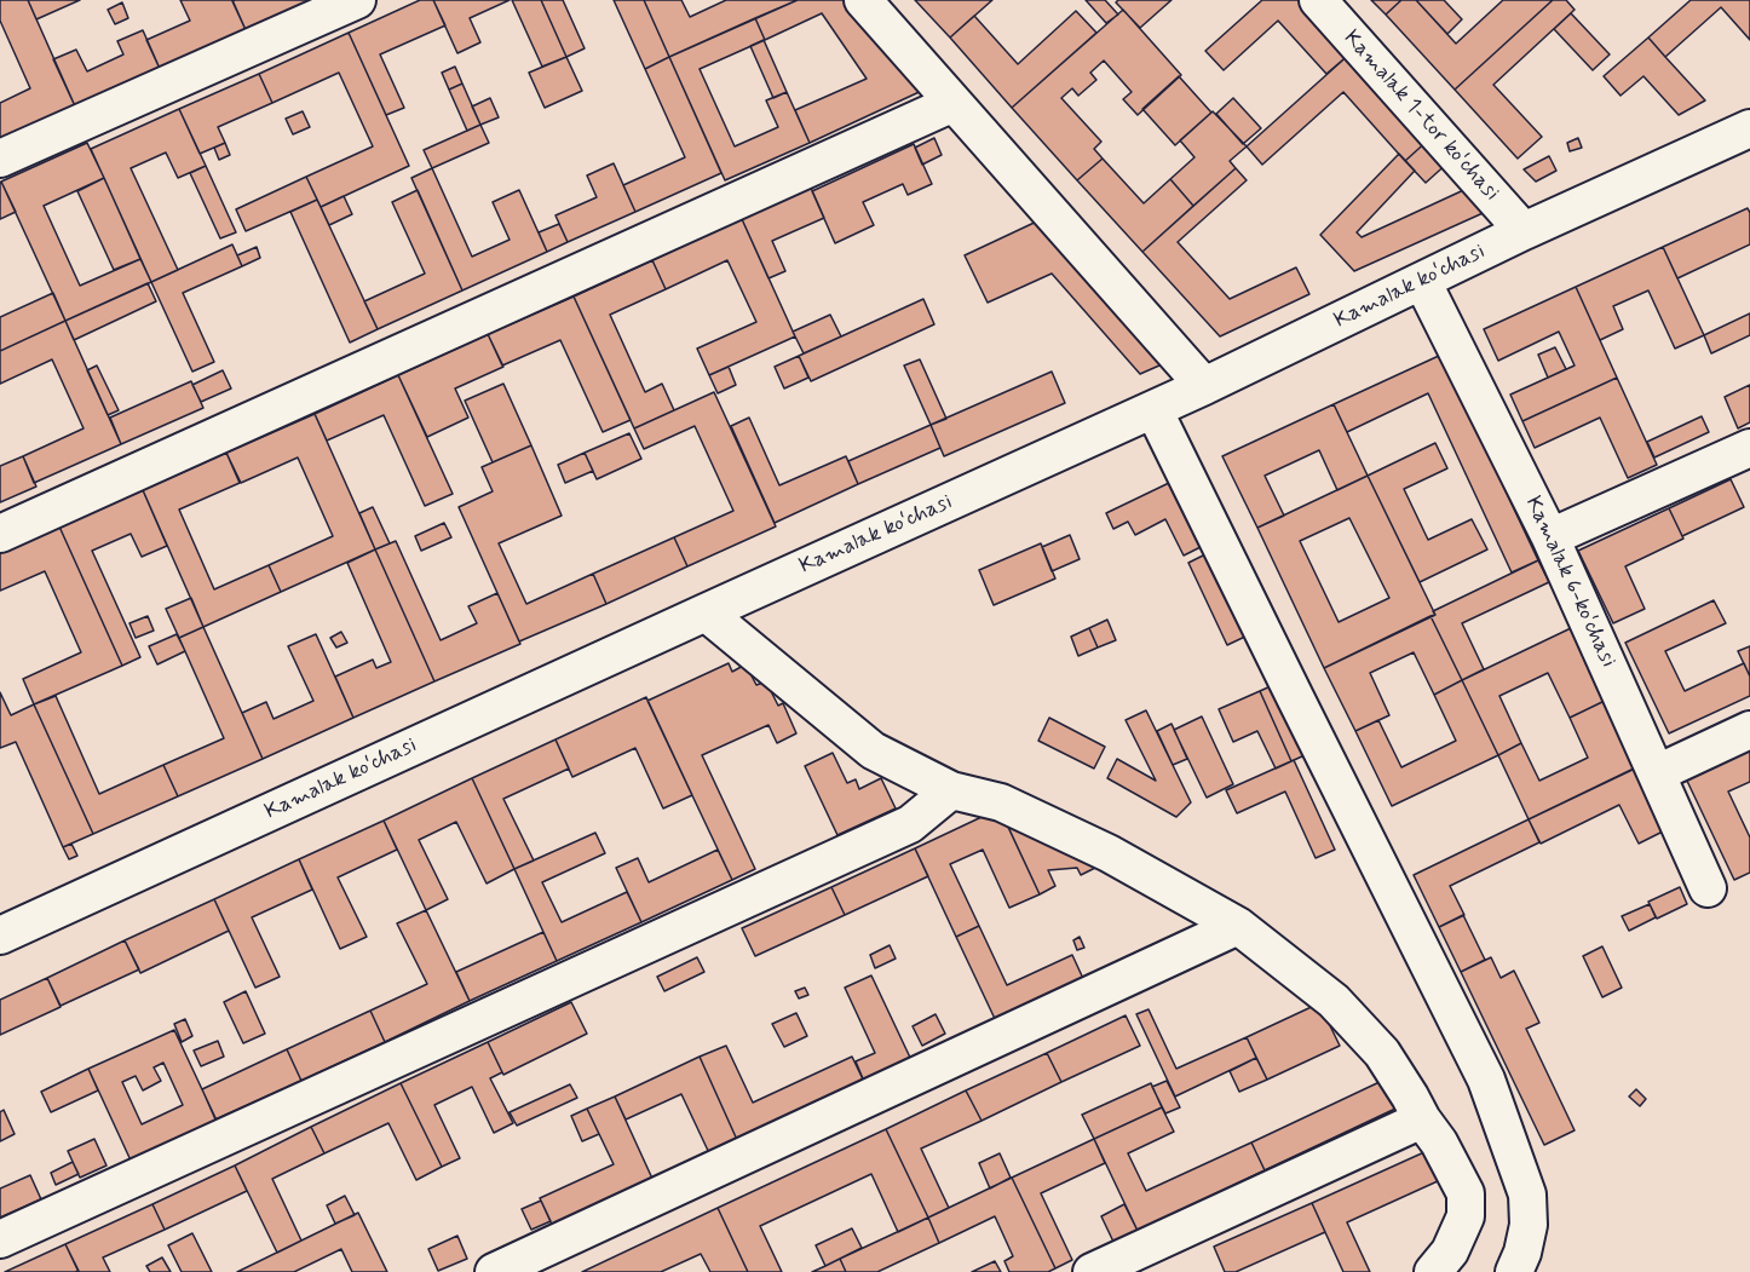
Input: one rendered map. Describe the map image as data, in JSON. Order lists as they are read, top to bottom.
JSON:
{
  "streets": {
    "street": ["Kamalak 1-tor koʻchasi", "Kamalak koʻchasi", "Kamalak 6-koʻchasi"]
  },
  "crossings": [
    ["Kamalak 1-tor koʻchasi", "Kamalak koʻchasi"],
    ["Kamalak koʻchasi", "Kamalak 6-koʻchasi"]
  ]
}
